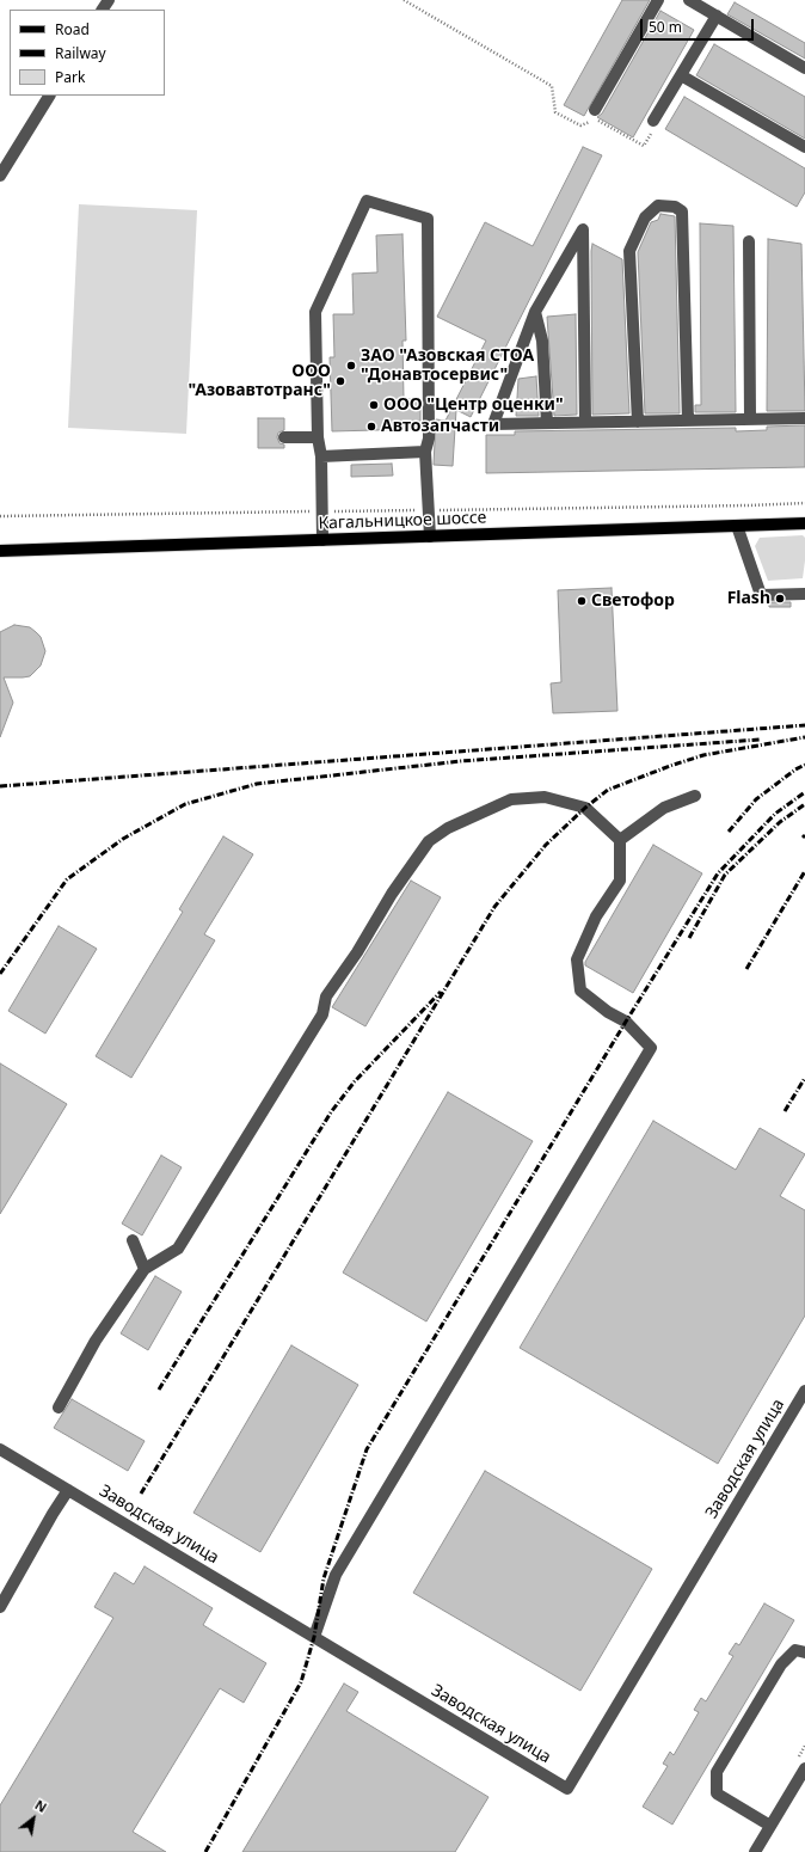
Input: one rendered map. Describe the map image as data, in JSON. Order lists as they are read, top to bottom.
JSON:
{
  "streets": {
    "main road": ["Кагальницкое шоссе"],
    "street": ["Заводская улица"]
  },
  "places": [
    "ЗАО \"Азовская СТОА \"Донавтосервис\"",
    "ООО \"Азовавтотранс\"",
    "ООО \"Центр оценки\"",
    "Автозапчасти",
    "Flash",
    "Светофор"
  ],
  "legend": ["Road", "Railway", "Park"],
  "scale_bar": "50 m",
  "north": "top right"
}
